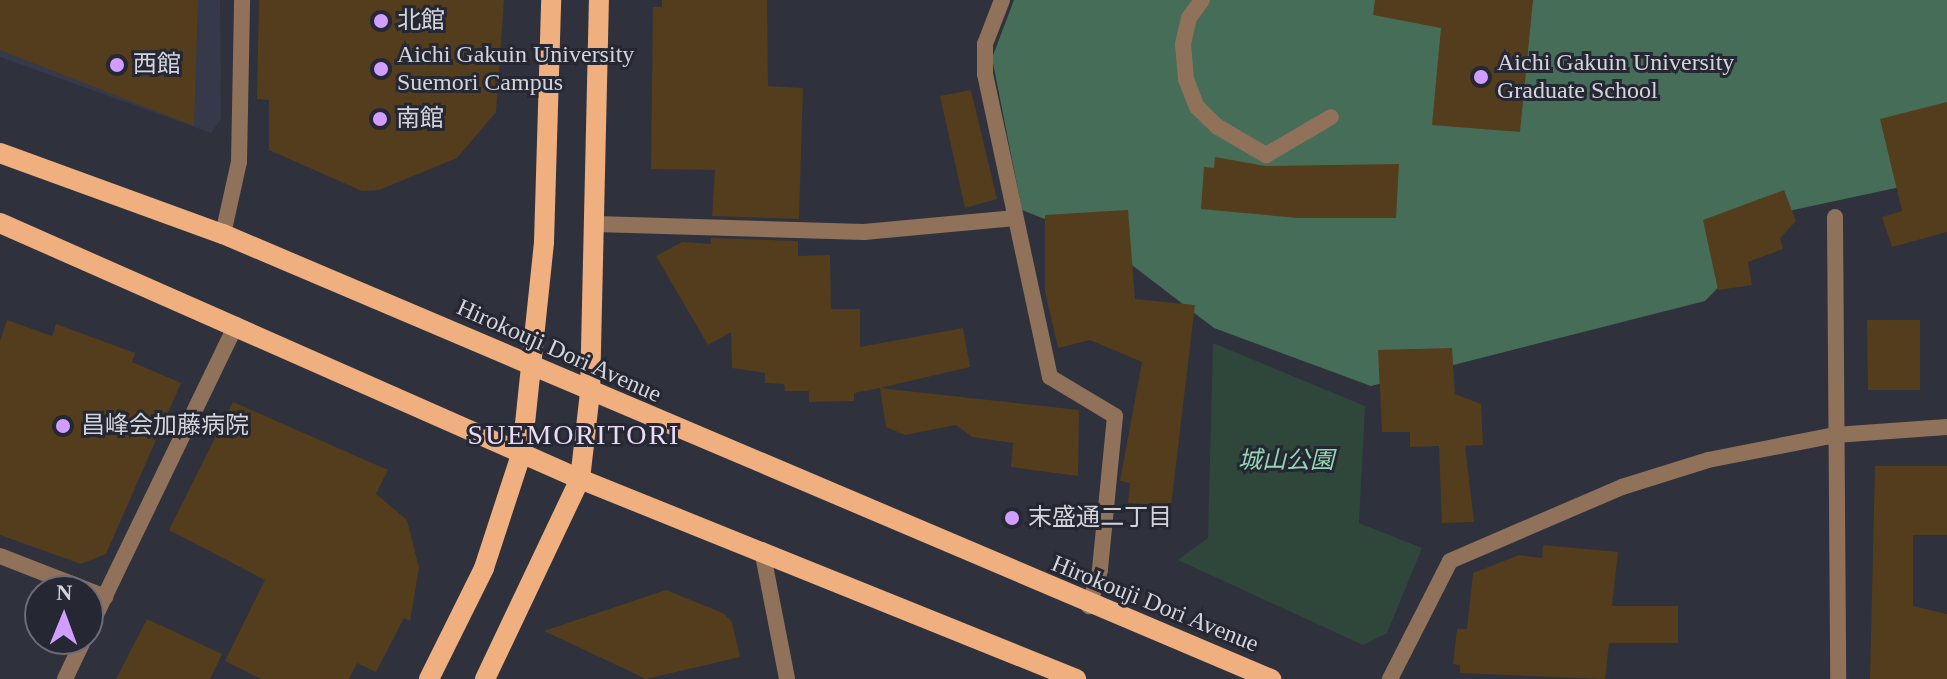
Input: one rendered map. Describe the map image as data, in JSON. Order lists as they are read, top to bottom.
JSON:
{
  "streets": {
    "main road": ["Hirokouji Dori Avenue"]
  },
  "districts": ["SUEMORITORI"],
  "parks": ["城山公園"],
  "places": [
    "北館",
    "西館",
    "Aichi Gakuin University Suemori Campus",
    "Aichi Gakuin University Graduate School",
    "南館",
    "昌峰会加藤病院",
    "末盛通二丁目"
  ],
  "north": "top"
}
